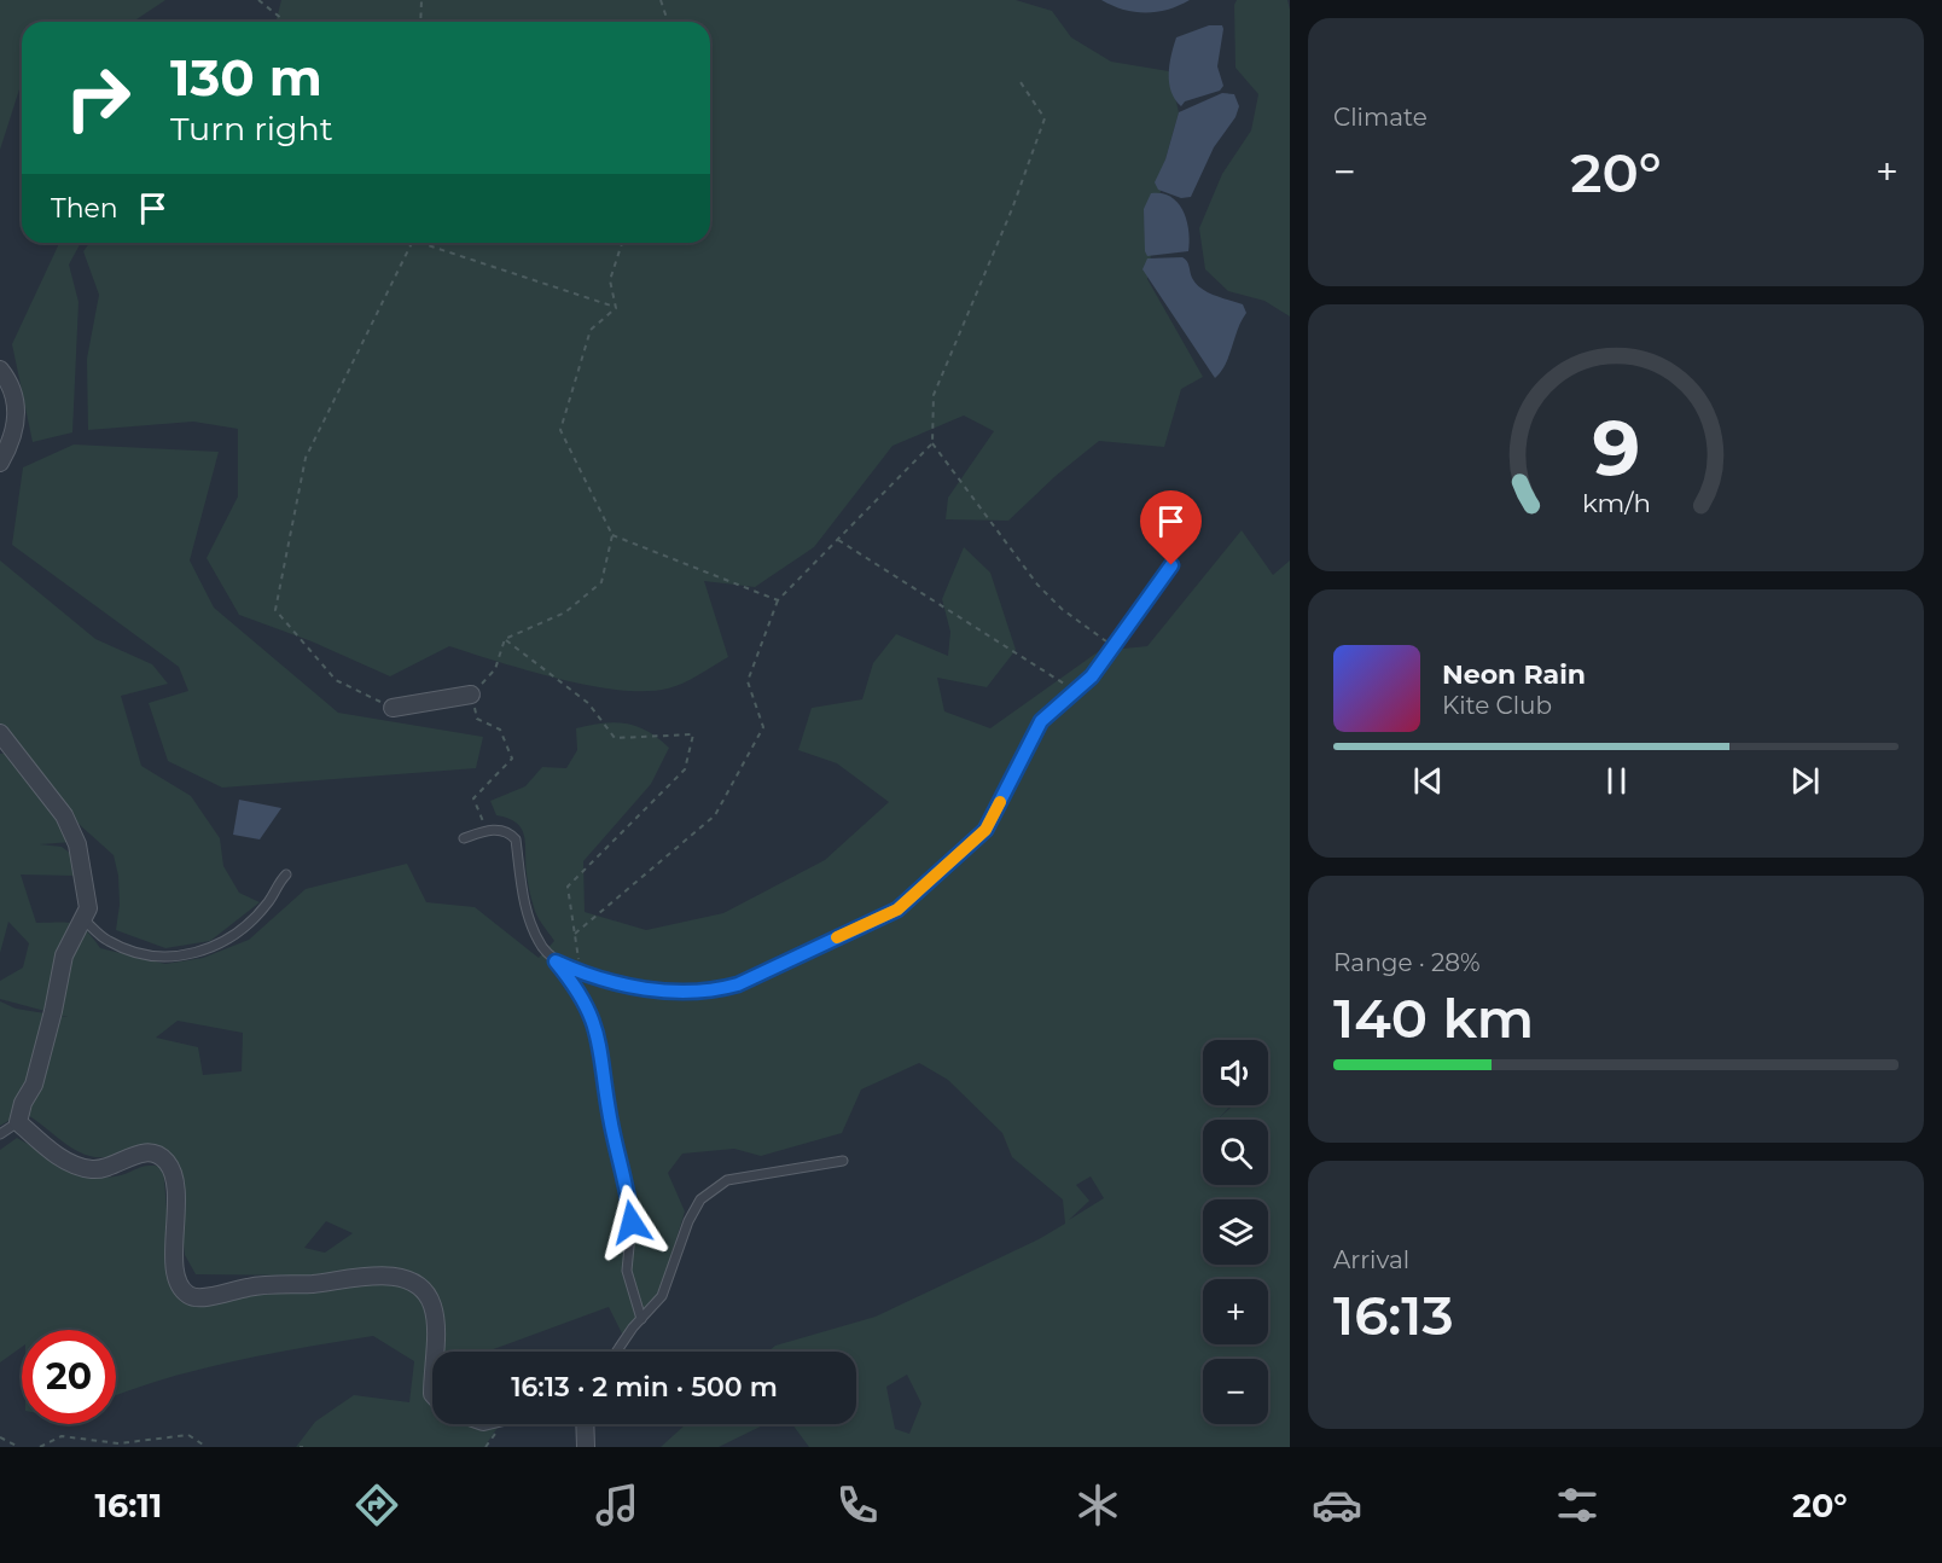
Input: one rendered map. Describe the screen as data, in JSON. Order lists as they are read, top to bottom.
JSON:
{
  "page": {
    "tile": [
      "Climate",
      ["Range · 28%", "140 km"],
      ["Arrival", "16:13"]
    ],
    "turn": ["130 m", "Turn right"],
    "heat": ["−", "20°", "+"],
    "then": "Then",
    "song": ["Neon Rain", "Kite Club"],
    "map_buttons": ["+", "−"],
    "limit": "20",
    "trip": "16:13 · 2 min · 500 m",
    "tabs": ["16:11", "20°"],
    "gauge": ["9", "km/h"]
  }
}
